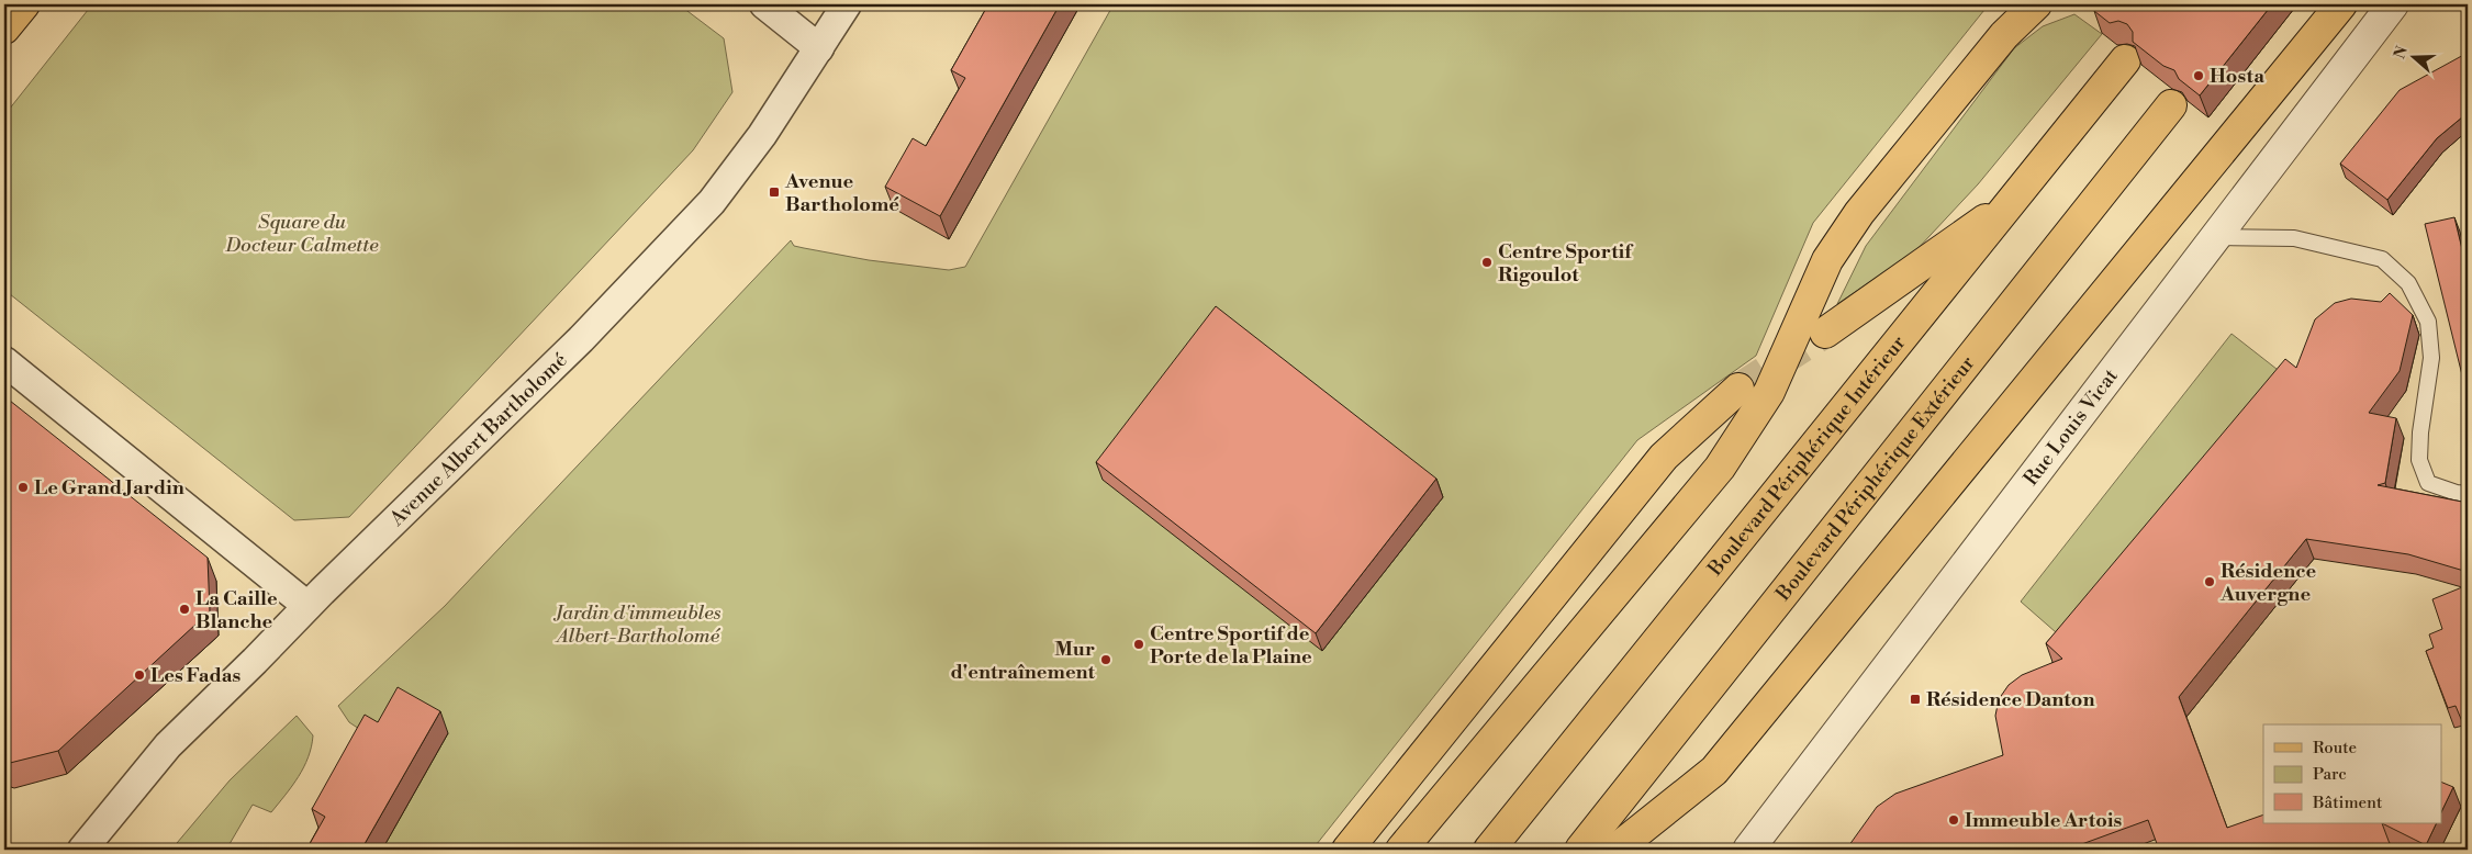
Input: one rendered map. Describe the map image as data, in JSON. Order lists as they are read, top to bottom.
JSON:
{
  "streets": {
    "main road": ["Boulevard Périphérique Intérieur", "Boulevard Périphérique Extérieur"],
    "street": ["Rue Louis Vicat", "Avenue Albert Bartholomé"]
  },
  "parks": ["Square du Docteur Calmette", "Jardin d'immeubles Albert-Bartholomé"],
  "places": {
    "other": [
      "Hosta",
      "Centre Sportif Rigoulot",
      "Le Grand Jardin",
      "Résidence Auvergne",
      "La Caille Blanche",
      "Centre Sportif de Porte de la Plaine",
      "Mur d'entraînement",
      "Les Fadas",
      "Immeuble Artois"
    ],
    "transit": ["Avenue Bartholomé", "Résidence Danton"]
  },
  "legend": ["Route", "Parc", "Bâtiment"],
  "north": "left"
}
